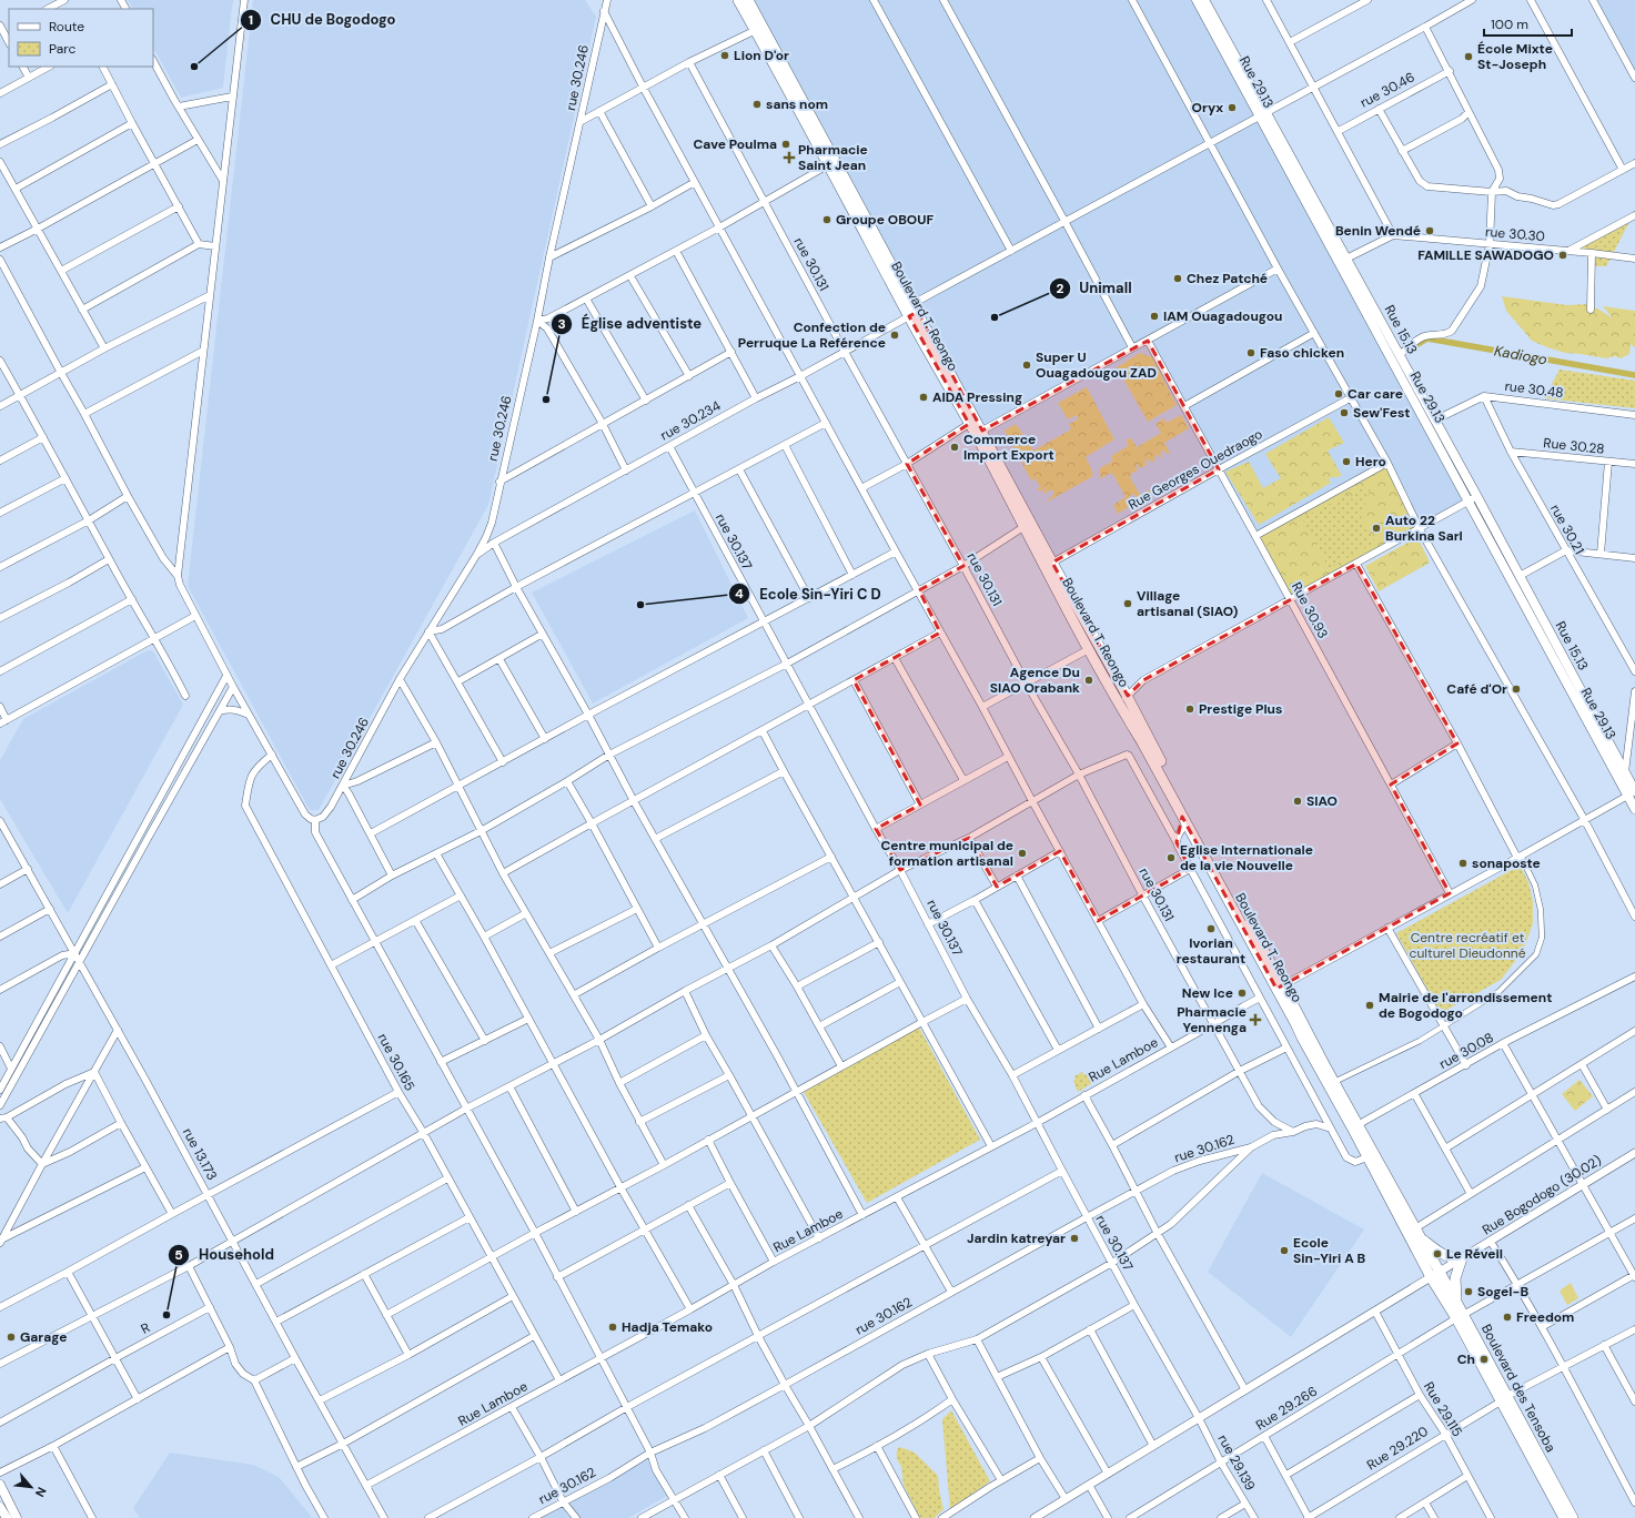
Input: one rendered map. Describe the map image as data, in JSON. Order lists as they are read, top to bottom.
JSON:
{
  "streets": {
    "main road": [
      "Rue 29.13",
      "Boulevard T. Reongo",
      "Rue 15.13",
      "Boulevard des Tensoba"
    ],
    "street": [
      "rue 30.246",
      "rue 30.46",
      "rue 30.30",
      "rue 30.131",
      "rue 30.48",
      "rue 30.234",
      "Rue 30.28",
      "Rue Georges Ouedraogo",
      "rue 30.21",
      "rue 30.137",
      "Rue 30.93",
      "rue 30.08",
      "Rue Lamboe",
      "rue 30.165",
      "rue 30.162",
      "rue 13.173",
      "Rue Bogodogo (30.02)",
      "R",
      "Rue 29.266",
      "Rue 29.115",
      "Rue 29.220",
      "rue 29.139"
    ]
  },
  "crossings": [
    ["rue 30.246", "rue 30.234"],
    ["Rue 29.13", "Rue 15.13"],
    ["Rue 29.13", "rue 30.234"],
    ["rue 30.131", "rue 30.234"],
    ["rue 30.131", "Rue Lamboe"],
    ["Boulevard T. Reongo", "rue 30.234"],
    ["Boulevard T. Reongo", "Rue Georges Ouedraogo"],
    ["Boulevard T. Reongo", "rue 30.08"],
    ["Boulevard T. Reongo", "Rue Bogodogo (30.02)"],
    ["Boulevard T. Reongo", "Boulevard des Tensoba"],
    ["Rue 15.13", "rue 30.48"],
    ["Rue 15.13", "rue 30.234"],
    ["rue 30.48", "rue 30.21"],
    ["rue 30.234", "rue 30.137"],
    ["Rue 30.28", "rue 30.21"],
    ["Rue Georges Ouedraogo", "Rue 30.93"],
    ["rue 30.137", "Rue Lamboe"],
    ["rue 30.137", "rue 30.162"],
    ["rue 30.137", "Rue Bogodogo (30.02)"],
    ["rue 30.137", "rue 29.139"],
    ["Rue Lamboe", "rue 30.165"],
    ["Rue Lamboe", "rue 13.173"],
    ["Rue Bogodogo (30.02)", "Boulevard des Tensoba"],
    ["Rue Bogodogo (30.02)", "Rue 29.115"],
    ["Rue Bogodogo (30.02)", "rue 29.139"],
    ["Boulevard des Tensoba", "Rue 29.266"],
    ["Boulevard des Tensoba", "Rue 29.220"],
    ["Rue 29.266", "Rue 29.115"],
    ["Rue 29.266", "rue 29.139"],
    ["Rue 29.115", "Rue 29.220"]
  ],
  "water": ["Kadiogo"],
  "parks": ["Centre recréatif et culturel Dieudonné"],
  "places": {
    "other": [
      "Lion D'or",
      "École Mixte St-Joseph",
      "CHU de Bogodogo",
      "sans nom",
      "Oryx",
      "Cave Poulma",
      "Groupe OBOUF",
      "Benin Wendé",
      "FAMILLE SAWADOGO",
      "Chez Patché",
      "IAM Ouagadougou",
      "Unimall",
      "Confection de Perruque La Reférence",
      "Faso chicken",
      "Super U Ouagadougou ZAD",
      "Car care",
      "AIDA Pressing",
      "Église adventiste",
      "Sew'Fest",
      "Commerce Import Export",
      "Hero",
      "Auto 22 Burkina Sarl",
      "Village artisanal (SIAO)",
      "Ecole Sin-Yiri C D",
      "Agence Du SIAO Orabank",
      "Café d'Or",
      "Prestige Plus",
      "SIAO",
      "Centre municipal de formation artisanal",
      "Eglise Internationale de la vie Nouvelle",
      "sonaposte",
      "Ivorian restaurant",
      "New Ice",
      "Mairie de l'arrondissement de Bogodogo",
      "Jardin katreyar",
      "Ecole Sin-Yiri A B",
      "Le Réveil",
      "Sogel-B",
      "Household",
      "Freedom",
      "Hadja Temako",
      "Garage",
      "Ch"
    ],
    "health": ["Pharmacie Saint Jean", "Pharmacie Yennenga"]
  },
  "legend": ["Route", "Parc"],
  "scale_bar": "100 m",
  "north": "bottom right"
}
